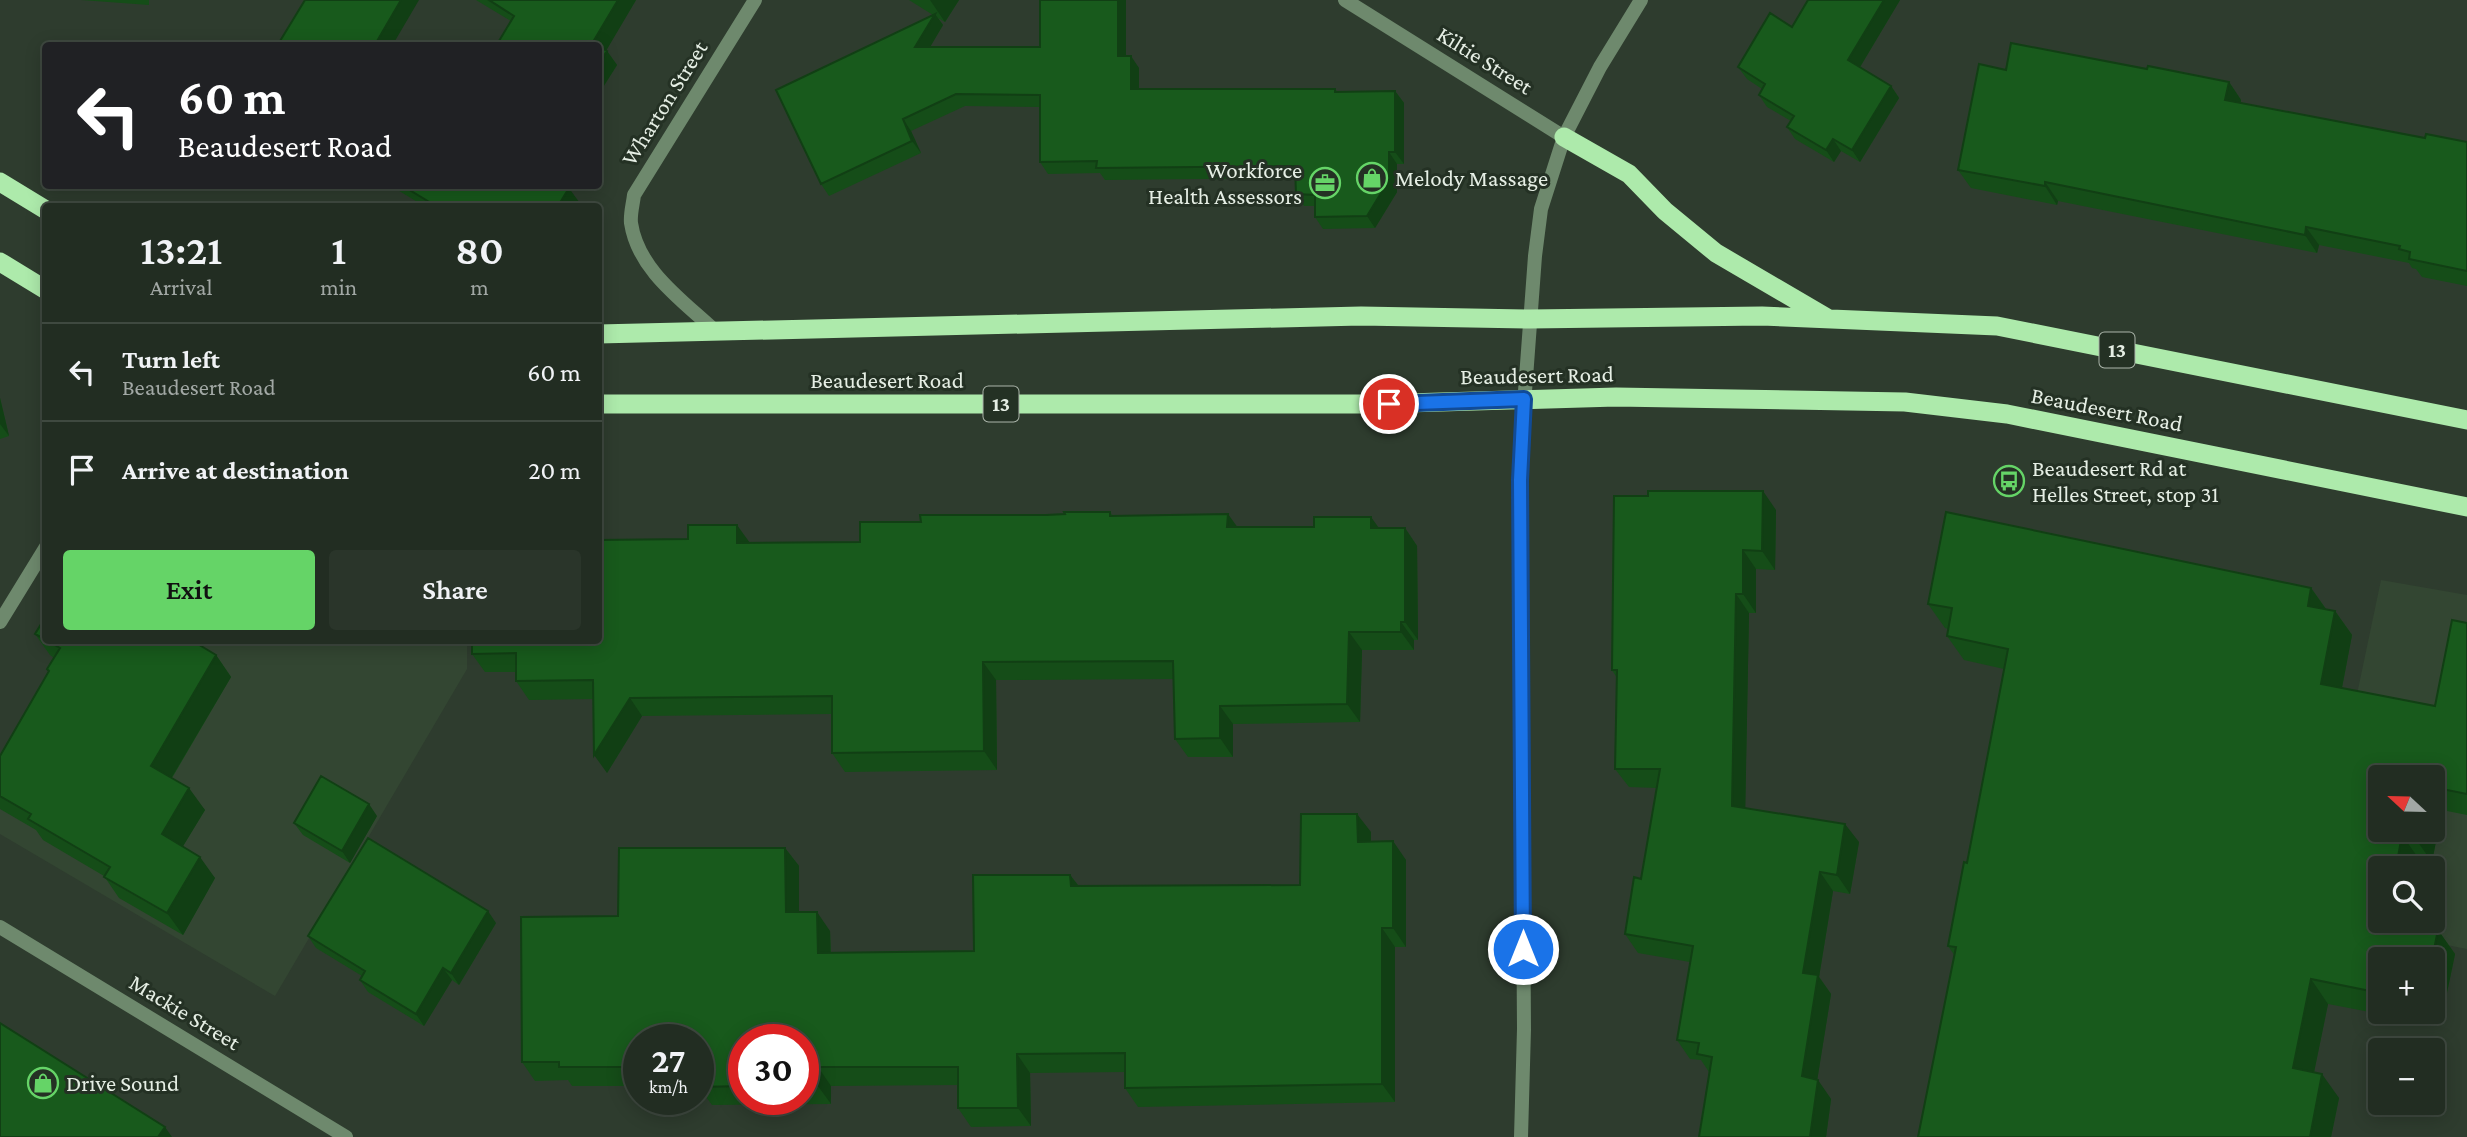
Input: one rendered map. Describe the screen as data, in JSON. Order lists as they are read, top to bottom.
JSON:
{
  "streets": {
    "highway": ["13", "Beaudesert Road"],
    "street": ["Kiltie Street", "Wharton Street", "Mackie Street"]
  },
  "crossings": [
    ["Wharton Street", "13"]
  ],
  "places": {
    "shop": ["Melody Massage", "Drive Sound"],
    "office": ["Workforce Health Assessors"],
    "bus stop": ["Beaudesert Rd at Helles Street, stop 31"]
  },
  "north": "left",
  "page": {
    "turn": ["60 m", "Beaudesert Road"],
    "eta": [
      "13:21",
      "Arrival",
      "1",
      "min",
      "80",
      "m"
    ],
    "list": [
      {
        "name": "Turn left",
        "note": "Beaudesert Road",
        "value": "60 m"
      },
      {
        "name": "Arrive at destination",
        "value": "20 m"
      }
    ],
    "buttons": ["Exit", "Share"],
    "map_buttons": ["+", "−"],
    "speed": "27 km/h",
    "limit": "30"
  }
}
